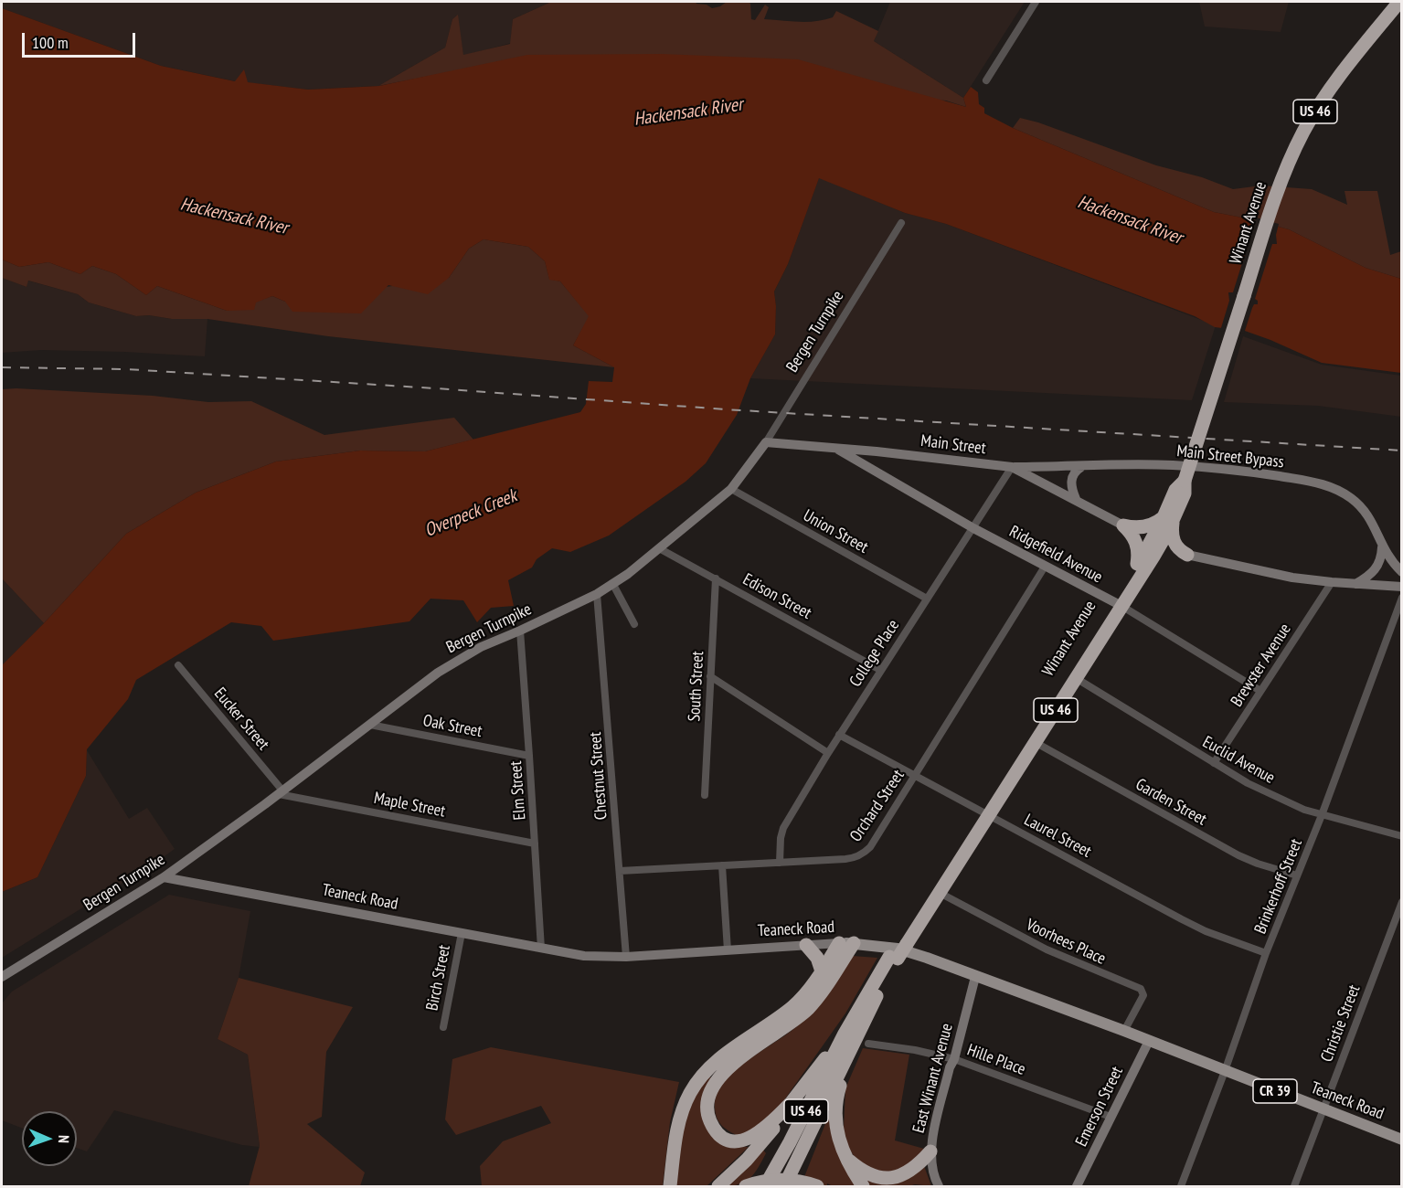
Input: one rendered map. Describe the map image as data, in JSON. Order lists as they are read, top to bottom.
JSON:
{
  "streets": {
    "highway": ["US 46", "Winant Avenue"],
    "main road": ["Teaneck Road", "CR 39"],
    "street": [
      "Bergen Turnpike",
      "Main Street",
      "Main Street Bypass",
      "Union Street",
      "Ridgefield Avenue",
      "Edison Street",
      "College Place",
      "Brewster Avenue",
      "South Street",
      "Eucker Street",
      "Oak Street",
      "Euclid Avenue",
      "Chestnut Street",
      "Elm Street",
      "Garden Street",
      "Maple Street",
      "Orchard Street",
      "Laurel Street",
      "Brinkerhoff Street",
      "Voorhees Place",
      "Birch Street",
      "Christie Street",
      "Hille Place",
      "East Winant Avenue",
      "Emerson Street"
    ]
  },
  "crossings": [
    ["US 46", "Winant Avenue"],
    ["US 46", "Voorhees Place"],
    ["Winant Avenue", "Ridgefield Avenue"],
    ["Winant Avenue", "Euclid Avenue"],
    ["Winant Avenue", "Garden Street"],
    ["Winant Avenue", "Laurel Street"],
    ["Winant Avenue", "Voorhees Place"],
    ["Bergen Turnpike", "Main Street"],
    ["Bergen Turnpike", "Union Street"],
    ["Bergen Turnpike", "Edison Street"],
    ["Bergen Turnpike", "Eucker Street"],
    ["Bergen Turnpike", "Oak Street"],
    ["Bergen Turnpike", "Chestnut Street"],
    ["Bergen Turnpike", "Elm Street"],
    ["Bergen Turnpike", "Maple Street"],
    ["Bergen Turnpike", "Teaneck Road"],
    ["Main Street", "Main Street Bypass"],
    ["Main Street", "Ridgefield Avenue"],
    ["Main Street", "College Place"],
    ["Main Street Bypass", "College Place"],
    ["Union Street", "College Place"],
    ["Ridgefield Avenue", "College Place"],
    ["Ridgefield Avenue", "Brewster Avenue"],
    ["Ridgefield Avenue", "Orchard Street"],
    ["Edison Street", "College Place"],
    ["Edison Street", "South Street"],
    ["College Place", "Orchard Street"],
    ["College Place", "Laurel Street"],
    ["Brewster Avenue", "Euclid Avenue"],
    ["Eucker Street", "Maple Street"],
    ["Oak Street", "Elm Street"],
    ["Euclid Avenue", "Brinkerhoff Street"],
    ["Chestnut Street", "Orchard Street"],
    ["Chestnut Street", "Teaneck Road"],
    ["Elm Street", "Maple Street"],
    ["Elm Street", "Teaneck Road"],
    ["Garden Street", "Brinkerhoff Street"],
    ["Orchard Street", "Laurel Street"],
    ["Laurel Street", "Brinkerhoff Street"],
    ["Brinkerhoff Street", "Teaneck Road"],
    ["Teaneck Road", "Voorhees Place"],
    ["Teaneck Road", "Birch Street"],
    ["Teaneck Road", "Christie Street"],
    ["Teaneck Road", "East Winant Avenue"],
    ["Teaneck Road", "Emerson Street"],
    ["Hille Place", "East Winant Avenue"],
    ["Hille Place", "Emerson Street"]
  ],
  "water": ["Hackensack River", "Overpeck Creek"],
  "scale_bar": "100 m",
  "north": "right"
}
